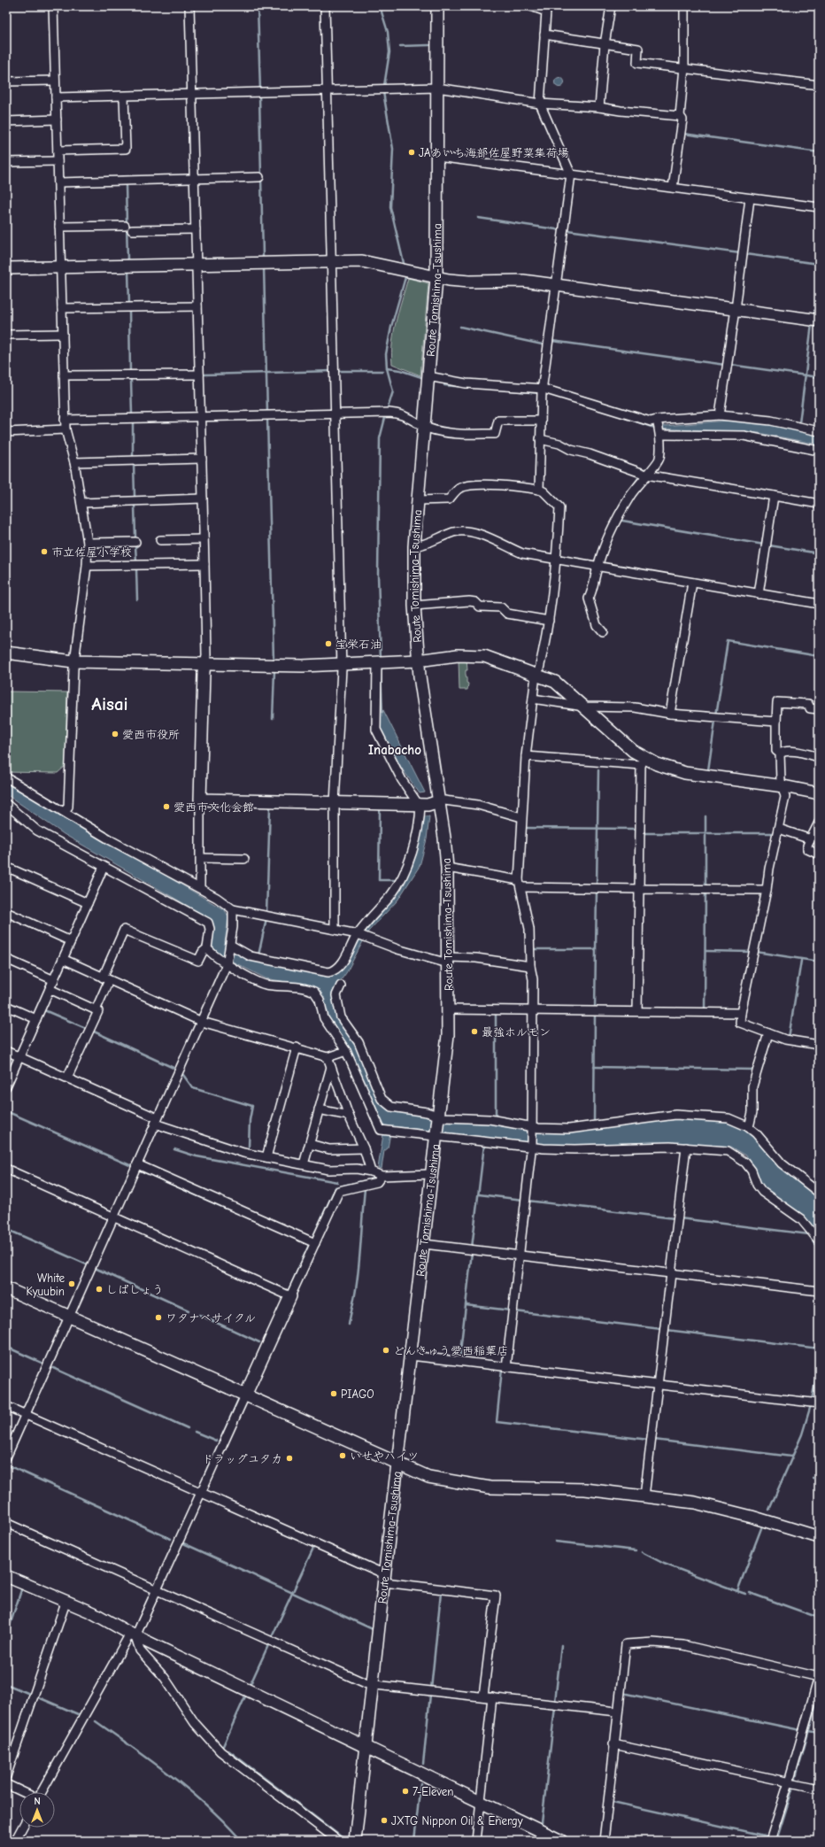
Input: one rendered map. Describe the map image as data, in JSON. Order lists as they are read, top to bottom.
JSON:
{
  "streets": {
    "street": ["Route Tomishima-Tsushima"]
  },
  "districts": ["Aisai", "Inabacho"],
  "places": [
    "JAあいち海部佐屋野菜集荷場",
    "市立佐屋小学校",
    "宝栄石油",
    "愛西市役所",
    "愛西市文化会館",
    "最強ホルモン",
    "White Kyuubin",
    "しばしょう",
    "ワタナベサイクル",
    "どんきゅう愛西稲葉店",
    "PIAGO",
    "いせやハイツ",
    "ドラッグユタカ",
    "7-Eleven",
    "JXTG Nippon Oil & Energy"
  ],
  "north": "top"
}
